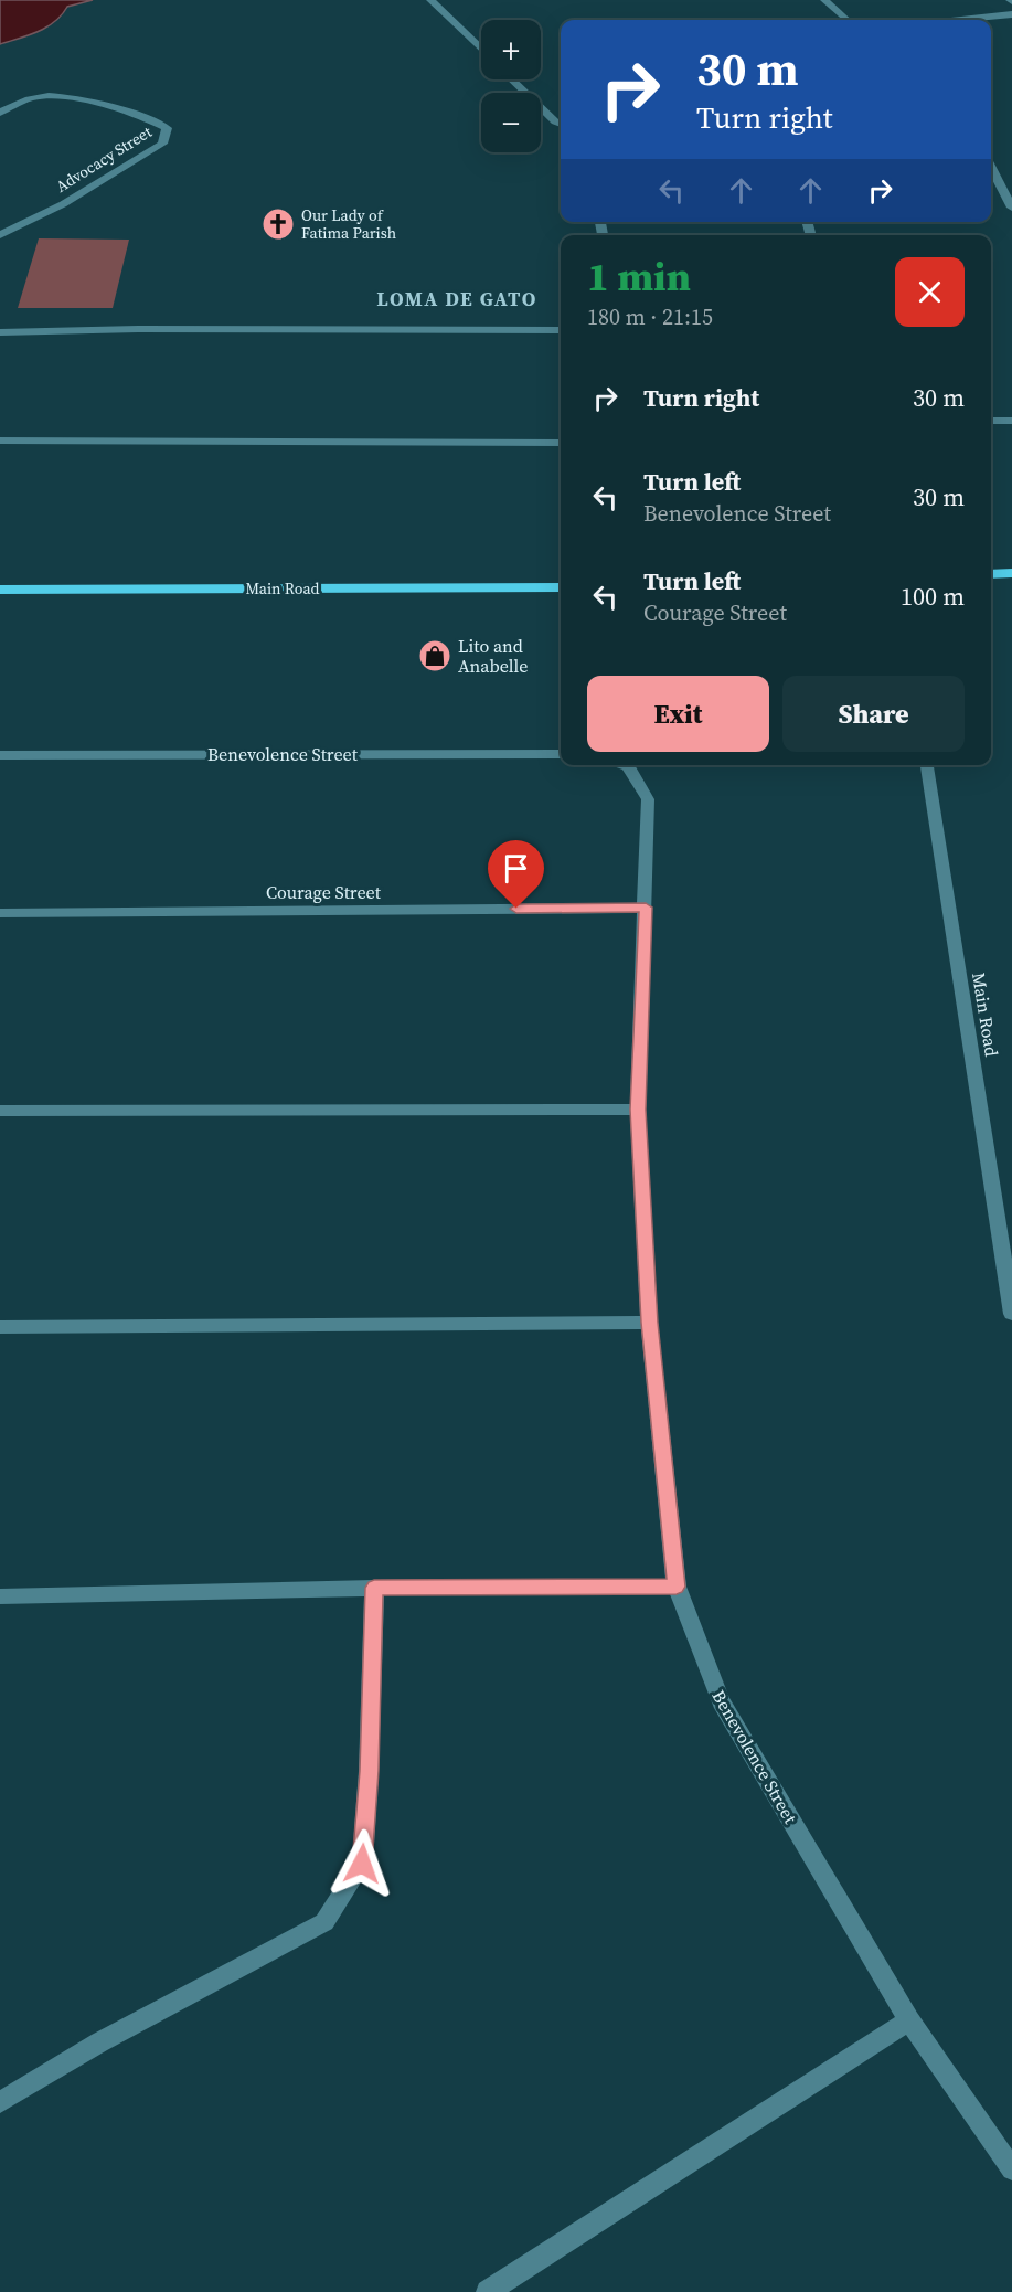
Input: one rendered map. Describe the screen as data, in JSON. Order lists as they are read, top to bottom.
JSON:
{
  "streets": {
    "main road": ["Main Road"],
    "street": ["Advocacy Street", "Benevolence Street", "Courage Street"]
  },
  "crossings": [
    ["Benevolence Street", "Courage Street"]
  ],
  "districts": ["LOMA DE GATO"],
  "places": {
    "church": ["Our Lady of Fatima Parish"],
    "shop": ["Lito and Anabelle"]
  },
  "page": {
    "map_buttons": ["+", "−"],
    "turn": ["30 m", "Turn right"],
    "heading": ["1 min", "180 m · 21:15"],
    "list": [
      {
        "name": "Turn right",
        "value": "30 m"
      },
      {
        "name": "Turn left",
        "note": "Benevolence Street",
        "value": "30 m"
      },
      {
        "name": "Turn left",
        "note": "Courage Street",
        "value": "100 m"
      }
    ],
    "buttons": ["Exit", "Share"]
  }
}
